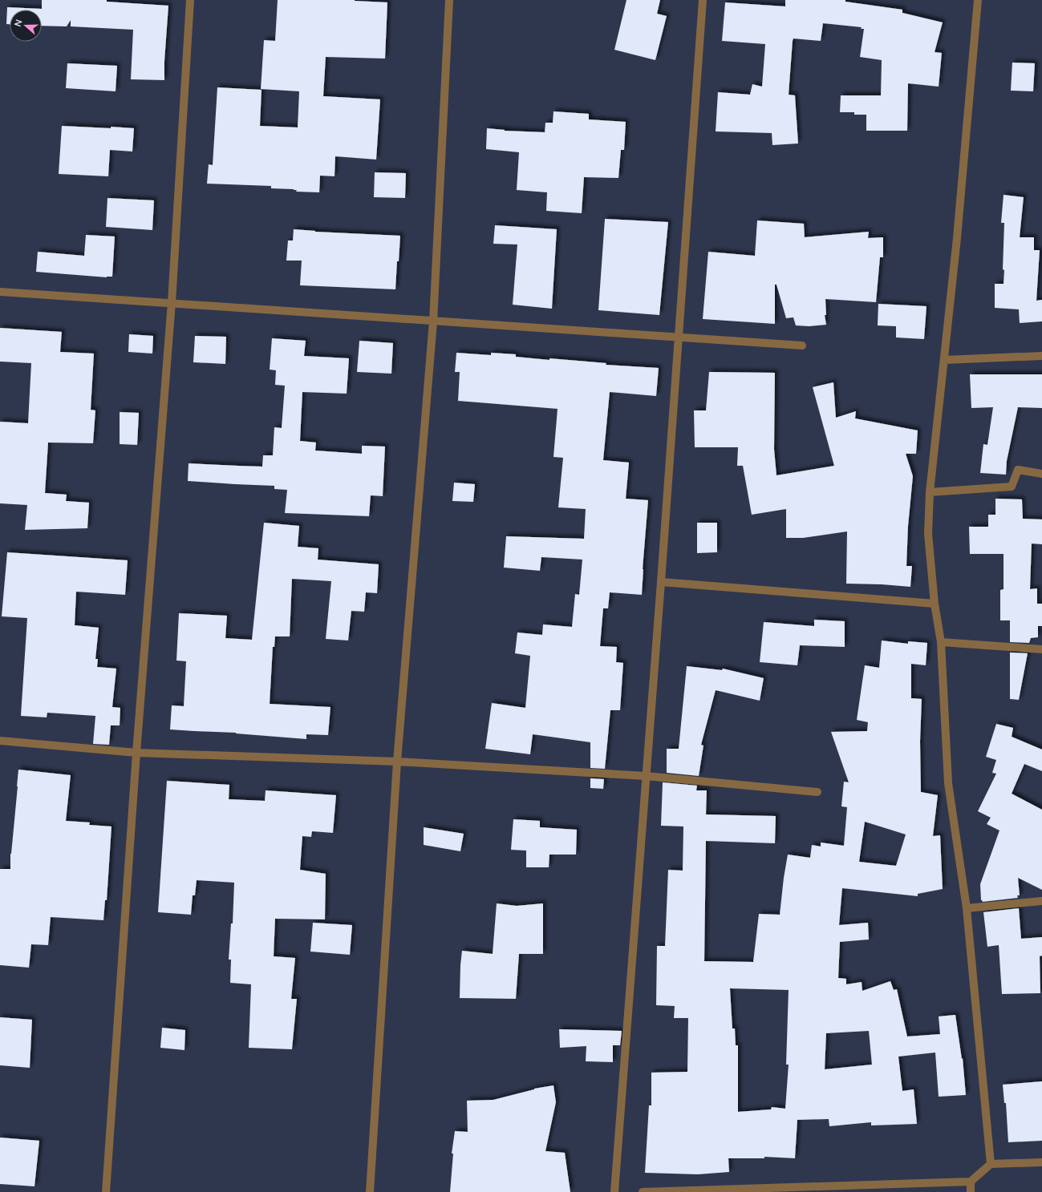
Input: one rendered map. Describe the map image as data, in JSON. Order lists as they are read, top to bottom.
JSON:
{
  "north": "left"
}
